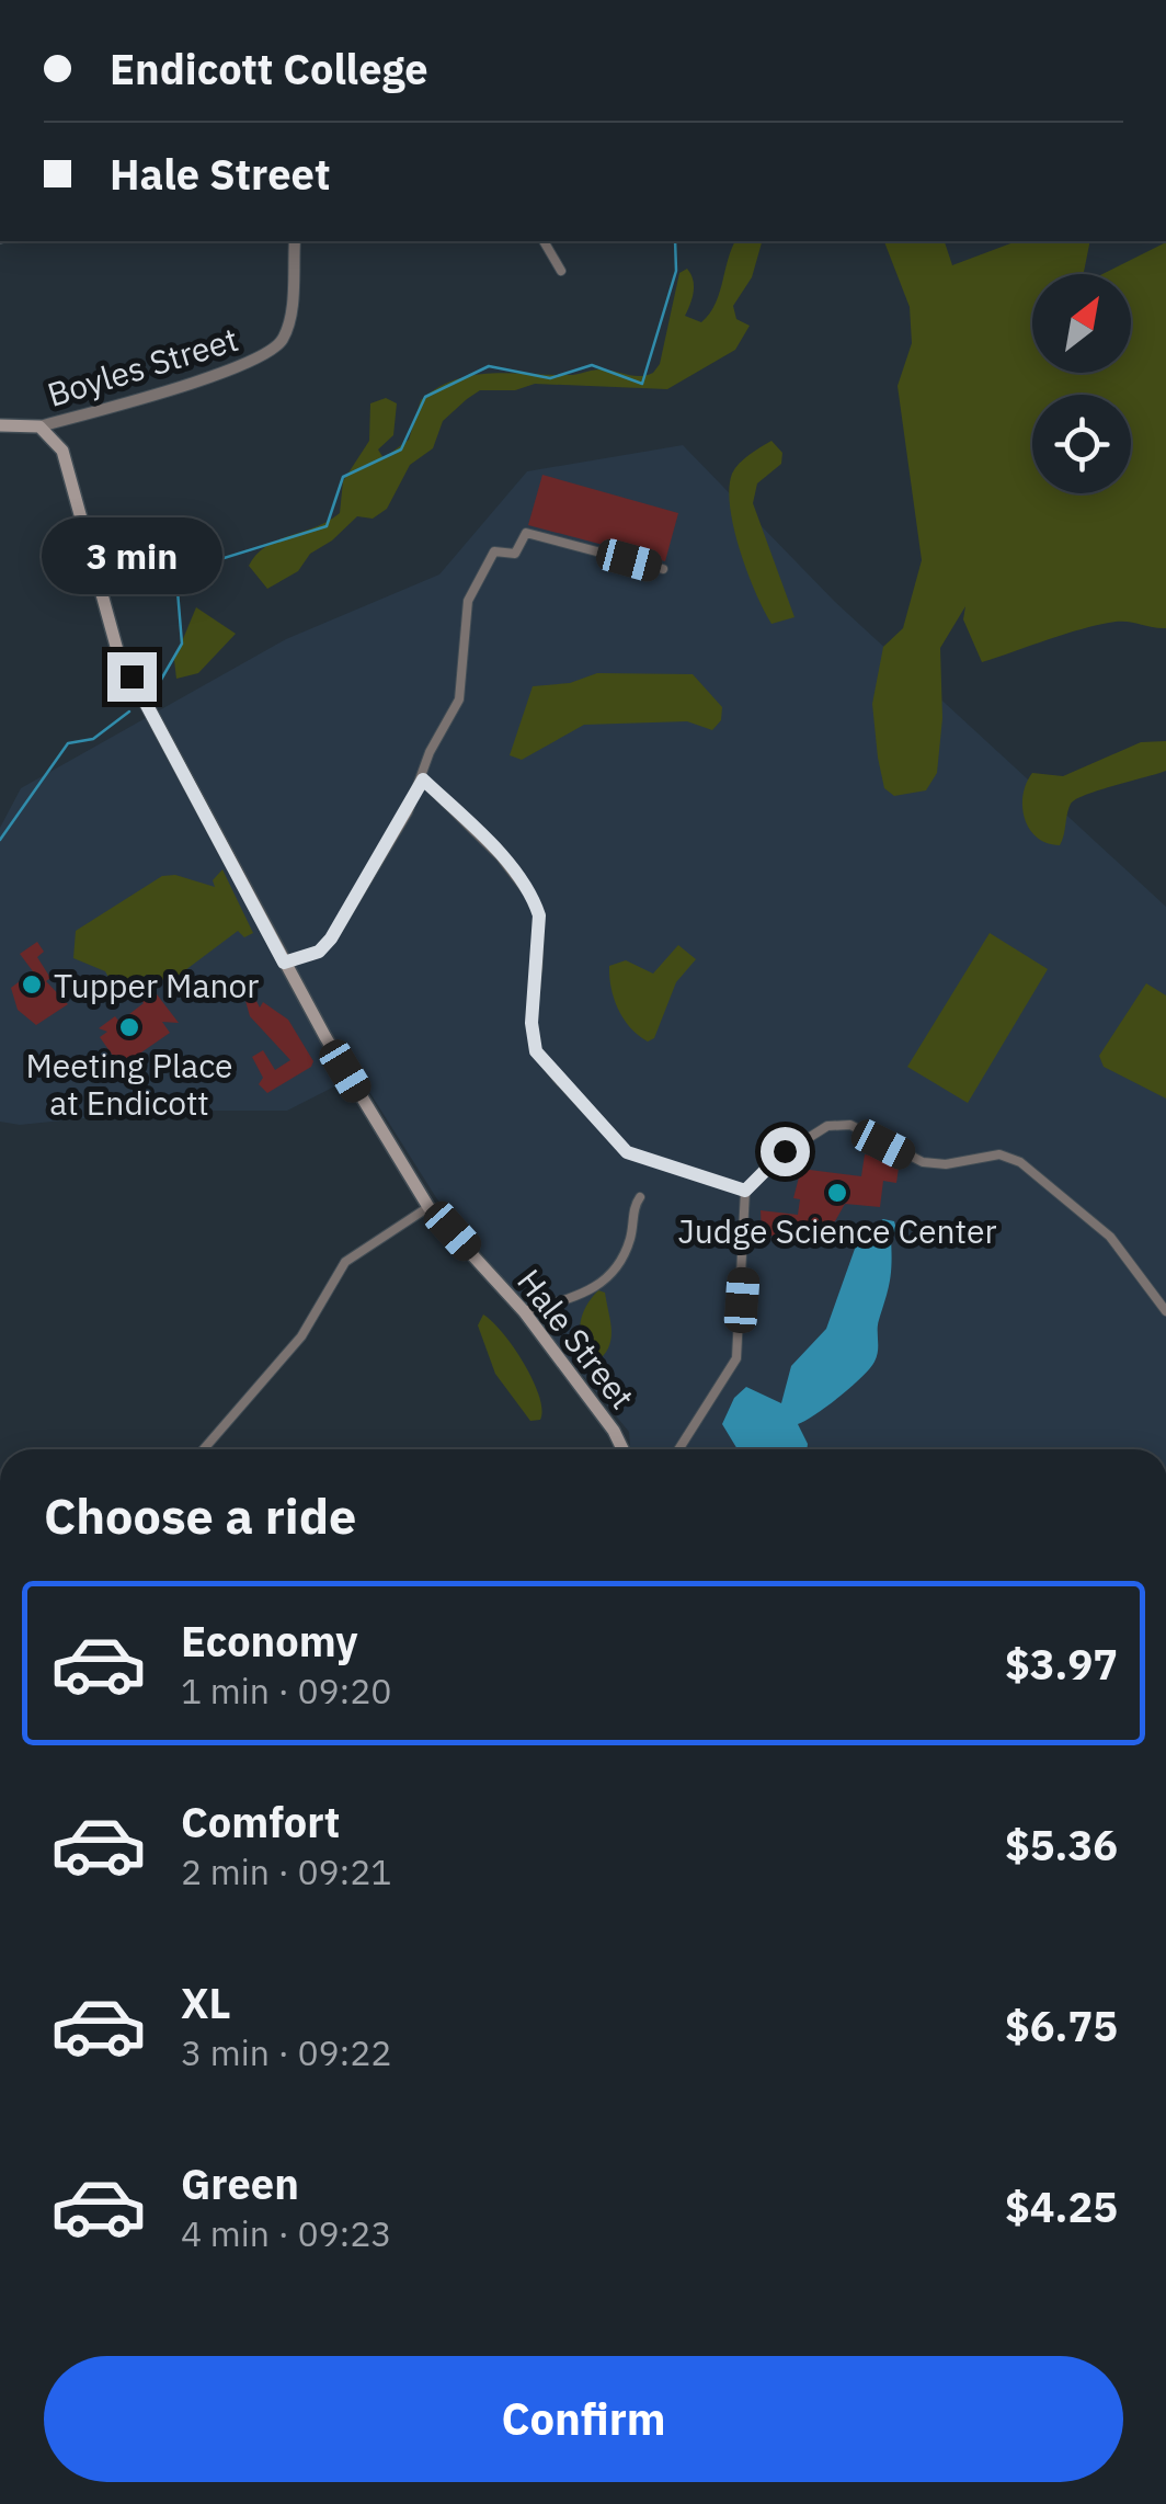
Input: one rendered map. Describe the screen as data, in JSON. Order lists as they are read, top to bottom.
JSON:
{
  "streets": {
    "main road": ["Hale Street"],
    "street": ["Boyles Street"]
  },
  "crossings": [
    ["Boyles Street", "Hale Street"]
  ],
  "places": ["Tupper Manor", "Meeting Place at Endicott", "Judge Science Center"],
  "north": "top right",
  "page": {
    "banner": ["Endicott College", "Hale Street"],
    "bubble": "3 min",
    "heading": "Choose a ride",
    "list": [
      {
        "name": "Economy",
        "note": "1 min · 09:20",
        "value": "$3.97"
      },
      {
        "name": "Comfort",
        "note": "2 min · 09:21",
        "value": "$5.36"
      },
      {
        "name": "XL",
        "note": "3 min · 09:22",
        "value": "$6.75"
      },
      {
        "name": "Green",
        "note": "4 min · 09:23",
        "value": "$4.25"
      }
    ],
    "buttons": "Confirm"
  }
}
